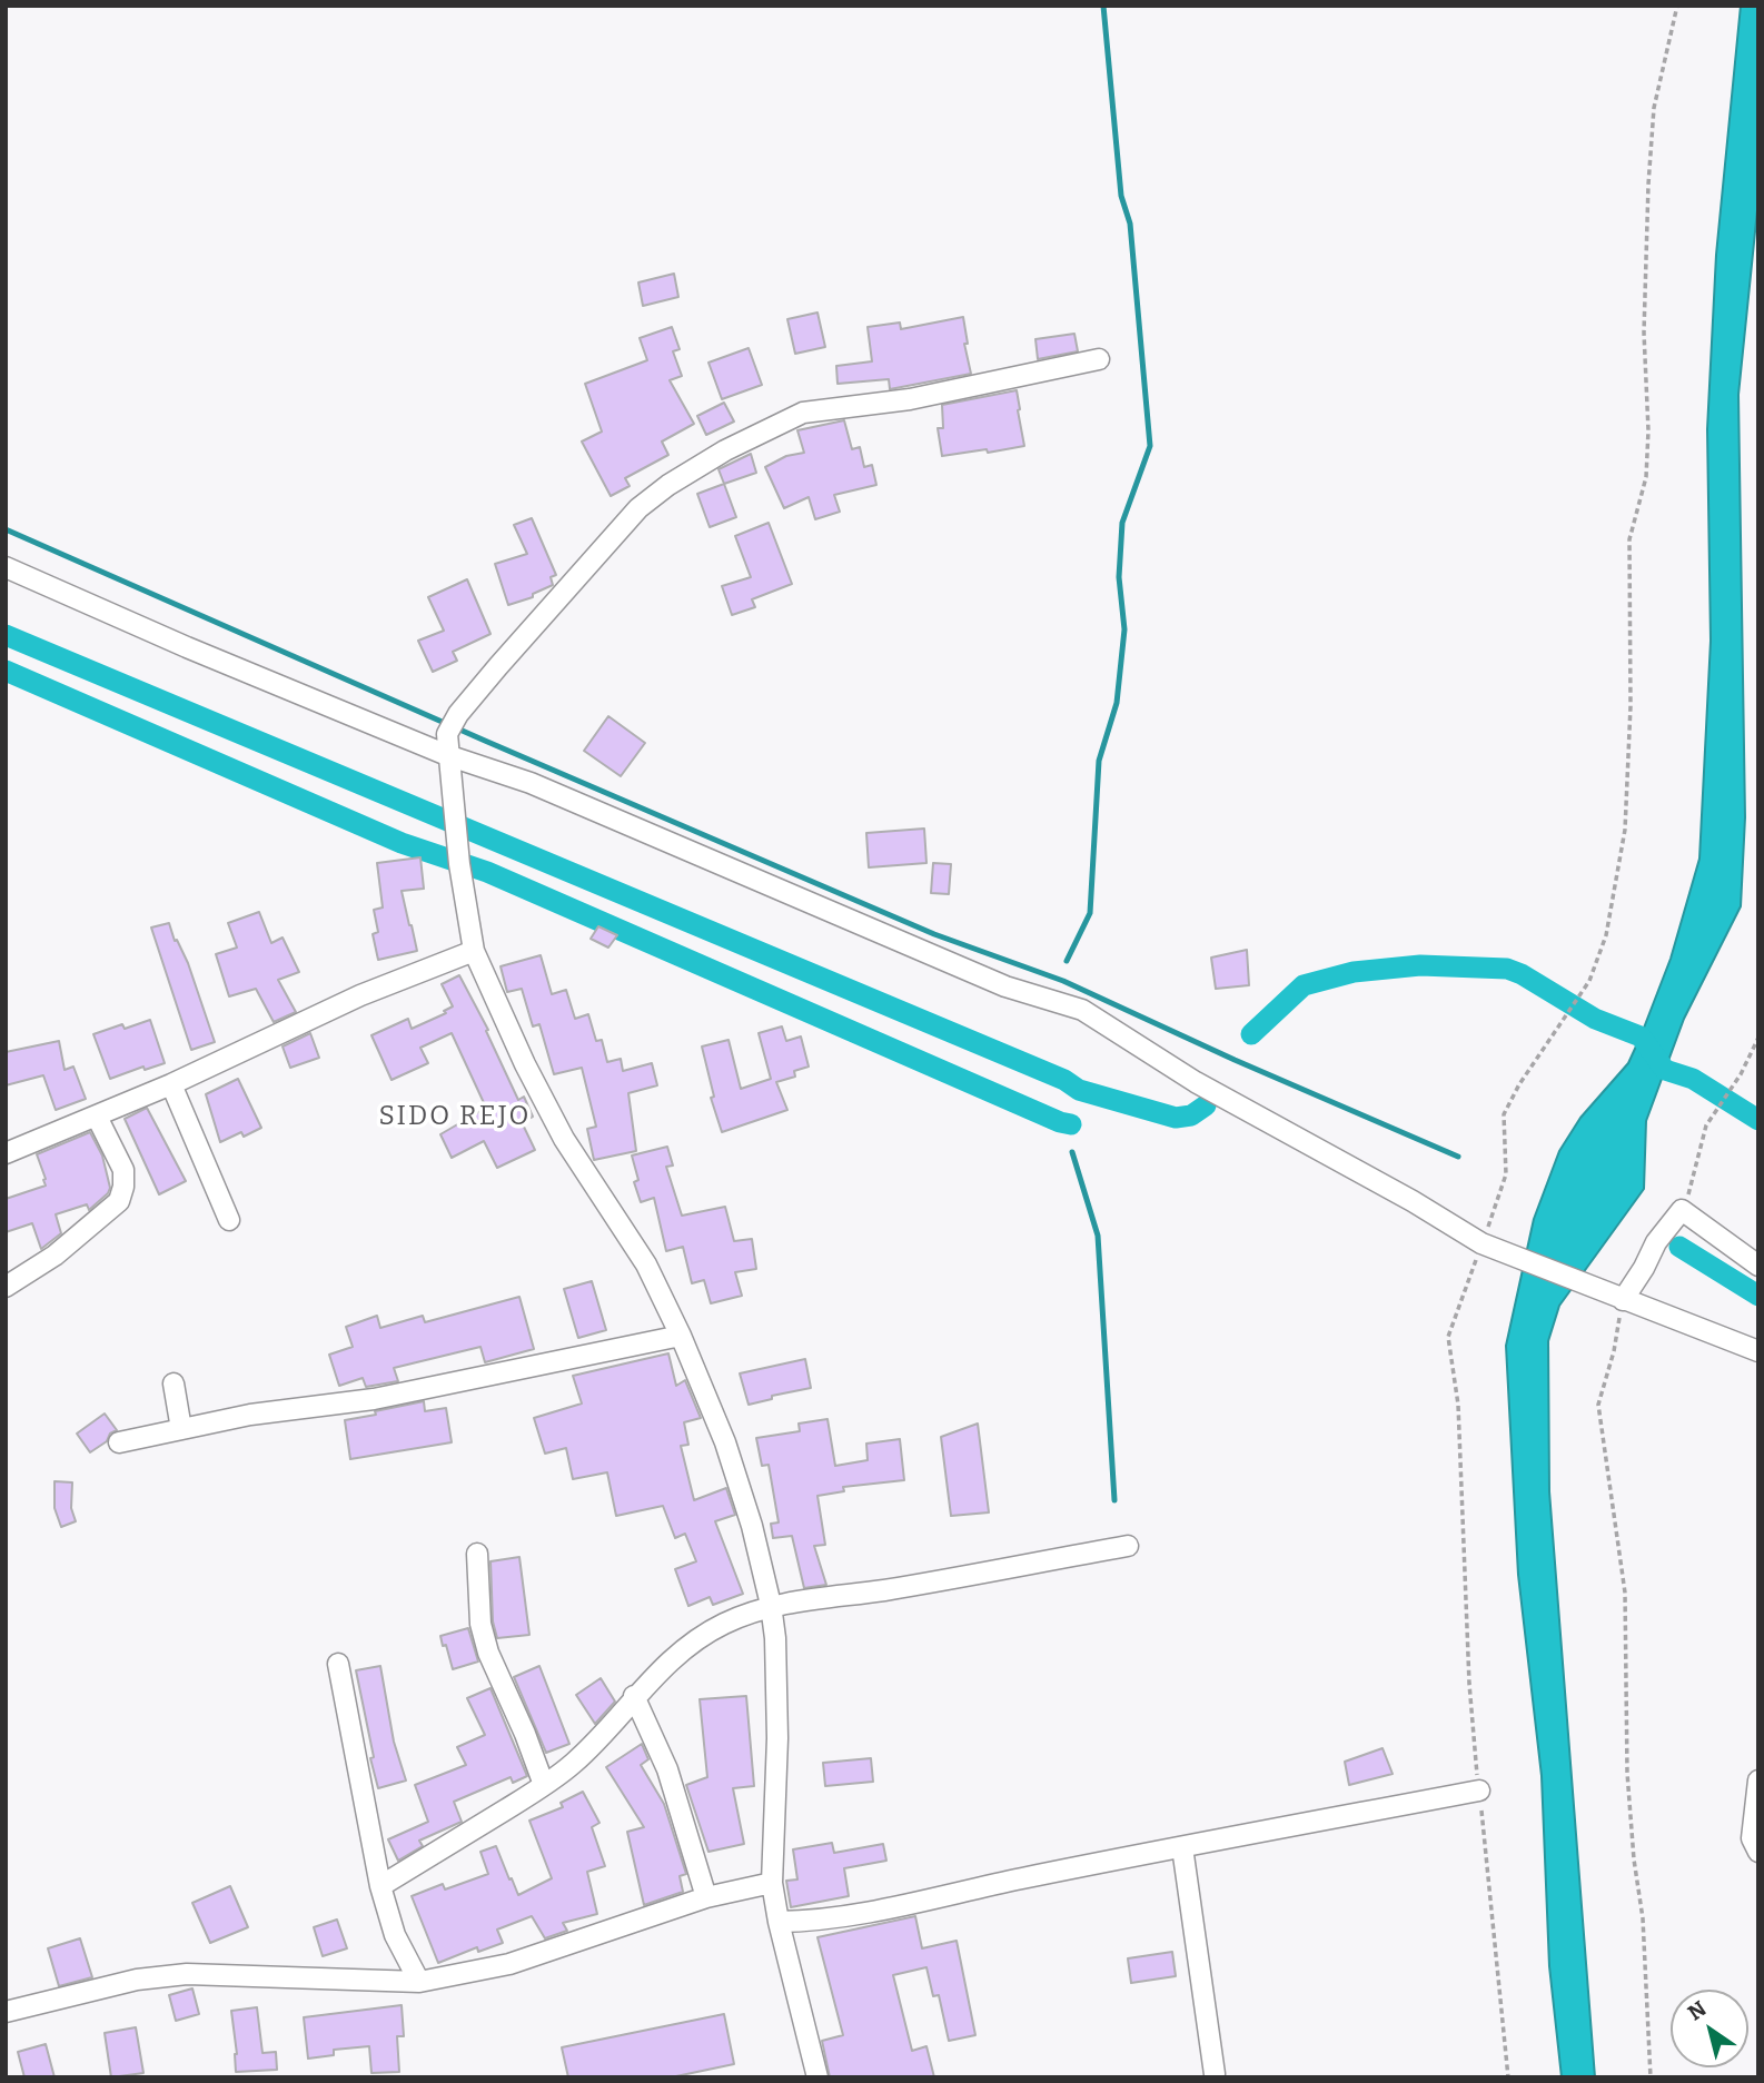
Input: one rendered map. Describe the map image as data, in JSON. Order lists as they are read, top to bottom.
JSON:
{
  "districts": ["SIDO REJO"],
  "north": "top left"
}
